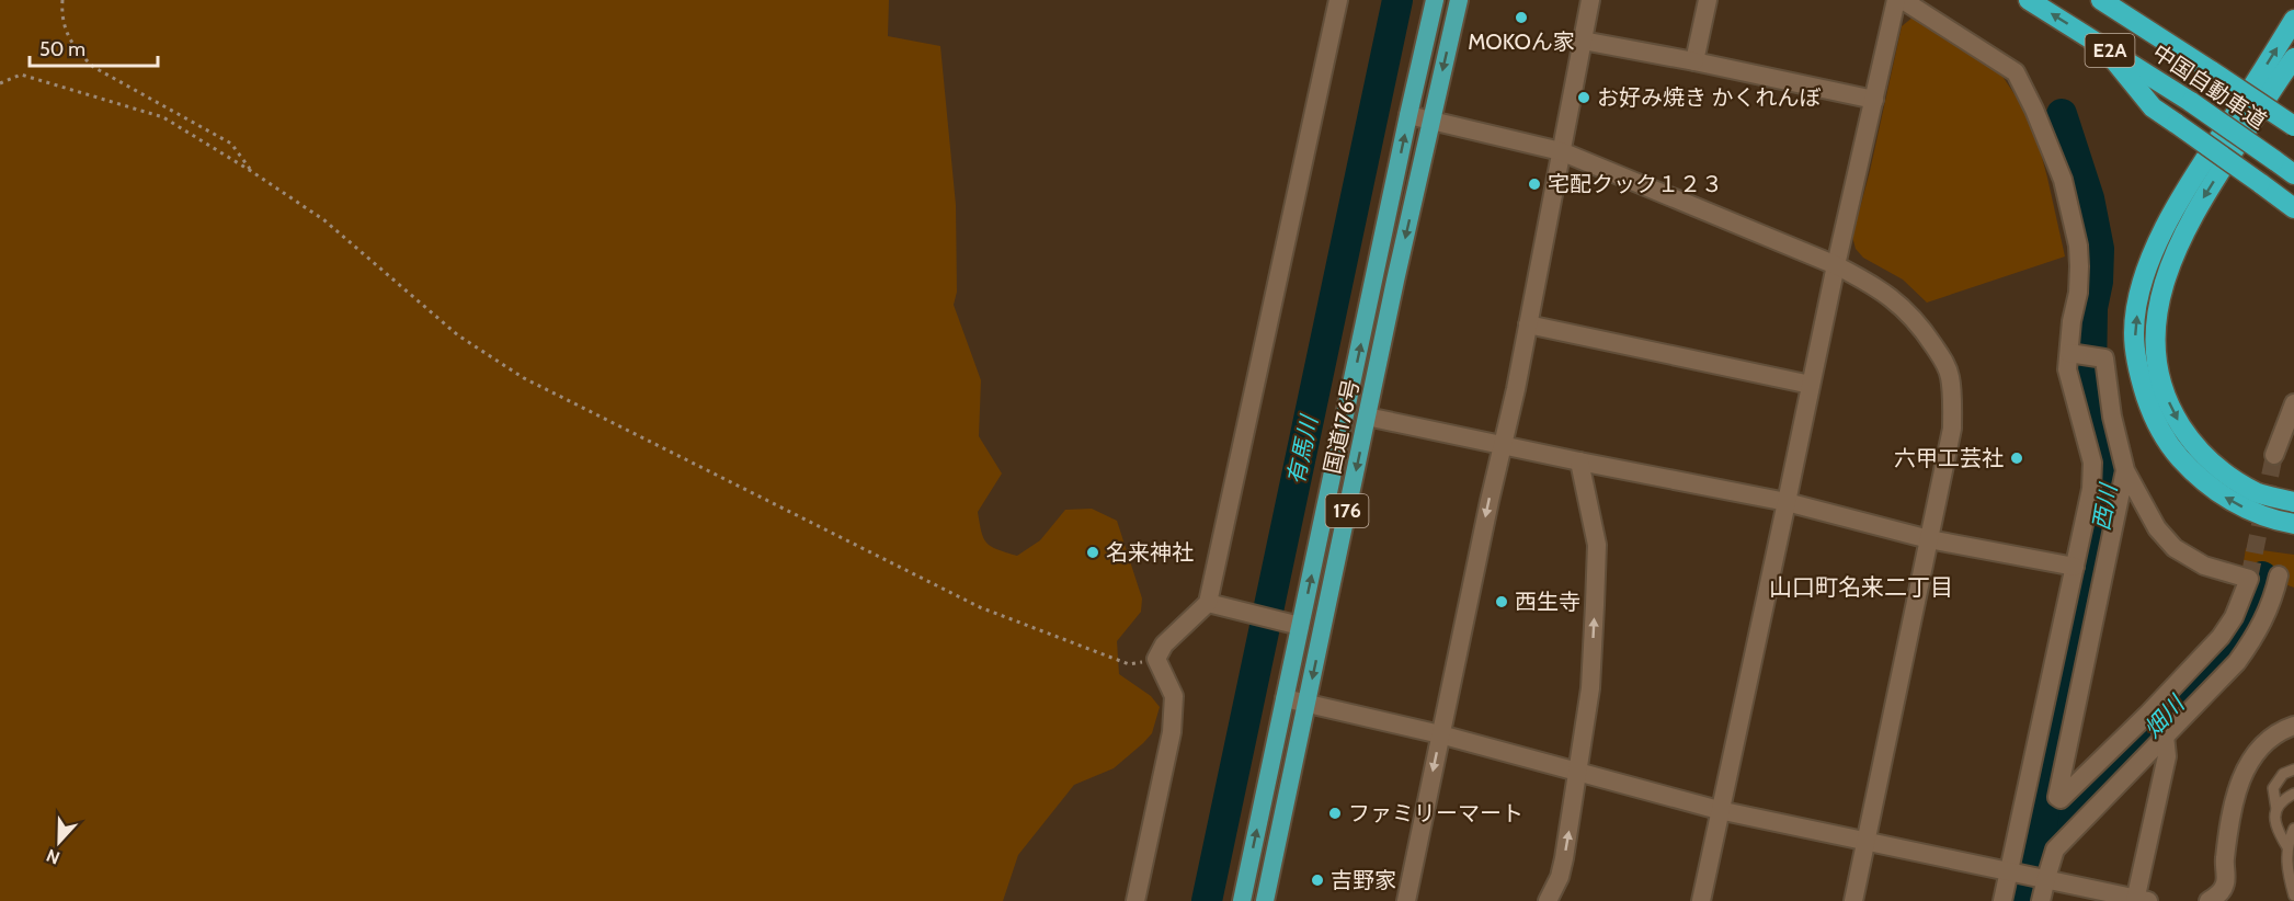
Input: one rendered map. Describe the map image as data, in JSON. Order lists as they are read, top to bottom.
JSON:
{
  "streets": {
    "highway": [
      "E2A",
      "中国自動車道",
      "国道176号",
      "176"
    ]
  },
  "districts": ["山口町名来二丁目"],
  "water": ["有馬川", "西川", "畑川"],
  "places": [
    "MOKOん家",
    "お好み焼き かくれんぼ",
    "宅配クック１２３",
    "六甲工芸社",
    "名来神社",
    "西生寺",
    "ファミリーマート",
    "吉野家"
  ],
  "scale_bar": "50 m",
  "north": "bottom"
}
